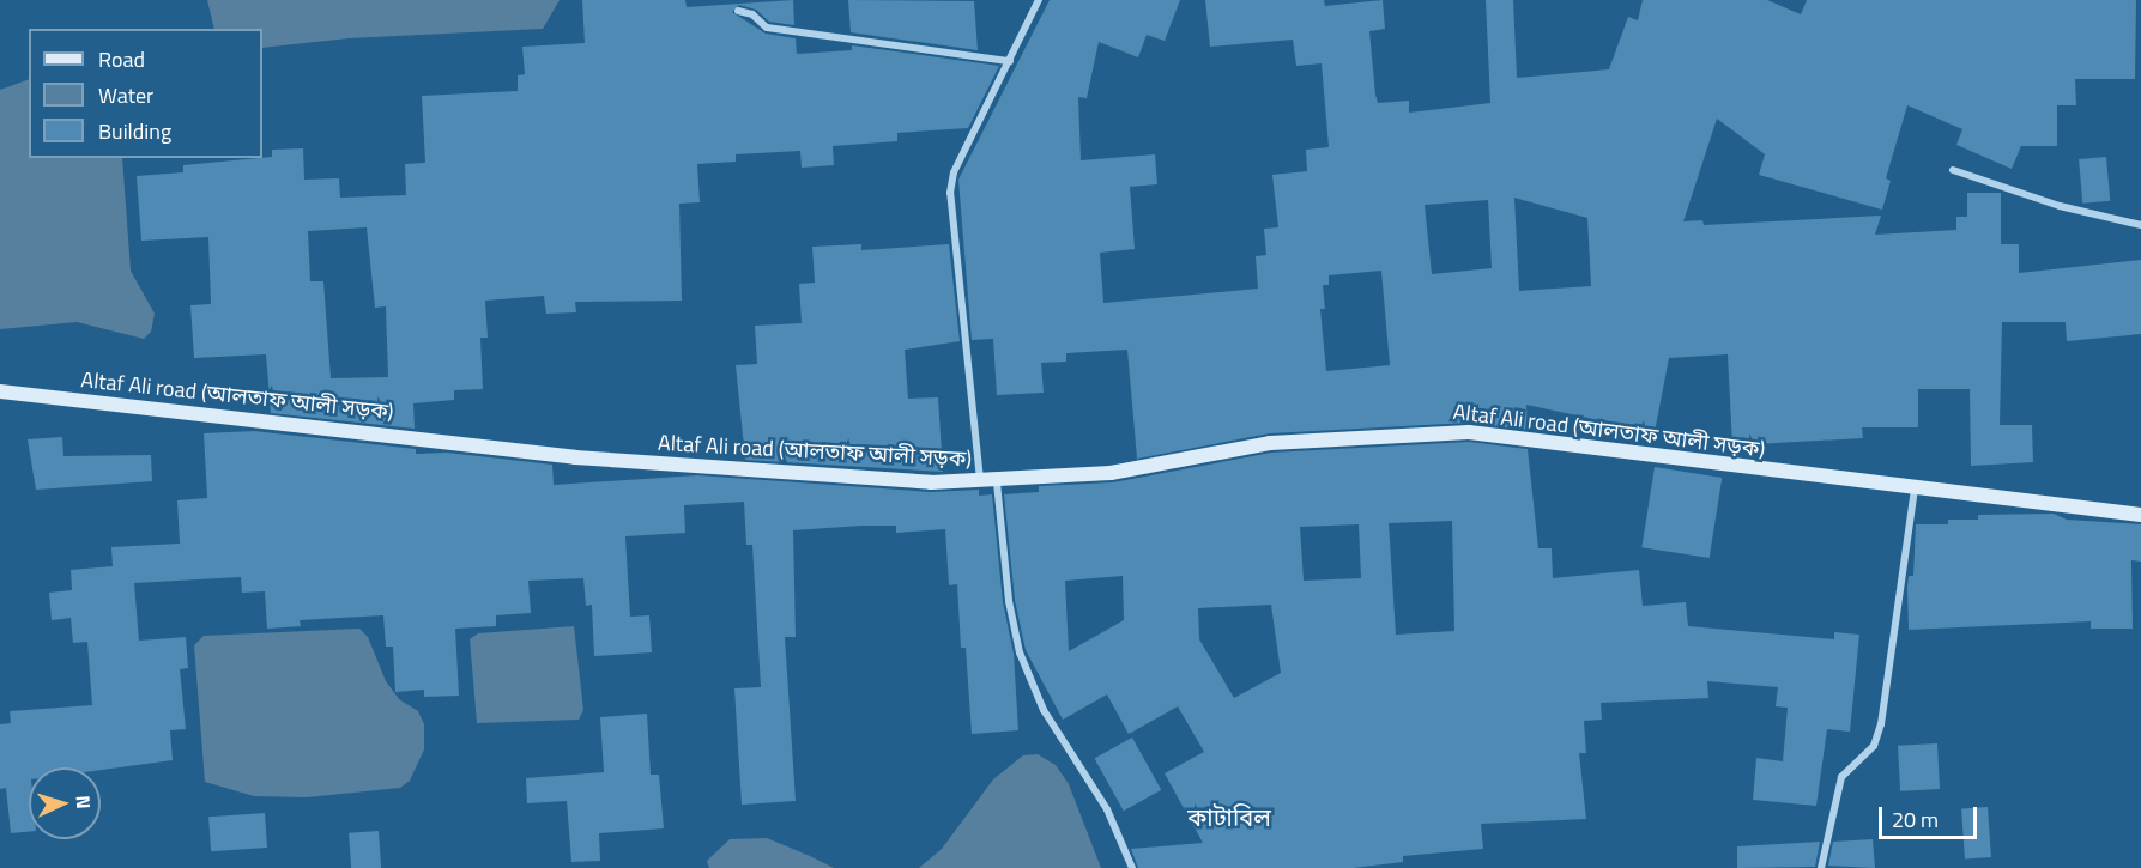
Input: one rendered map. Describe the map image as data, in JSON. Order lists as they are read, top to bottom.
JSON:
{
  "streets": {
    "main road": ["Altaf Ali road (আলতাফ আলী সড়ক)"]
  },
  "districts": ["কাটাবিল"],
  "legend": ["Road", "Water", "Building"],
  "scale_bar": "20 m",
  "north": "right"
}
